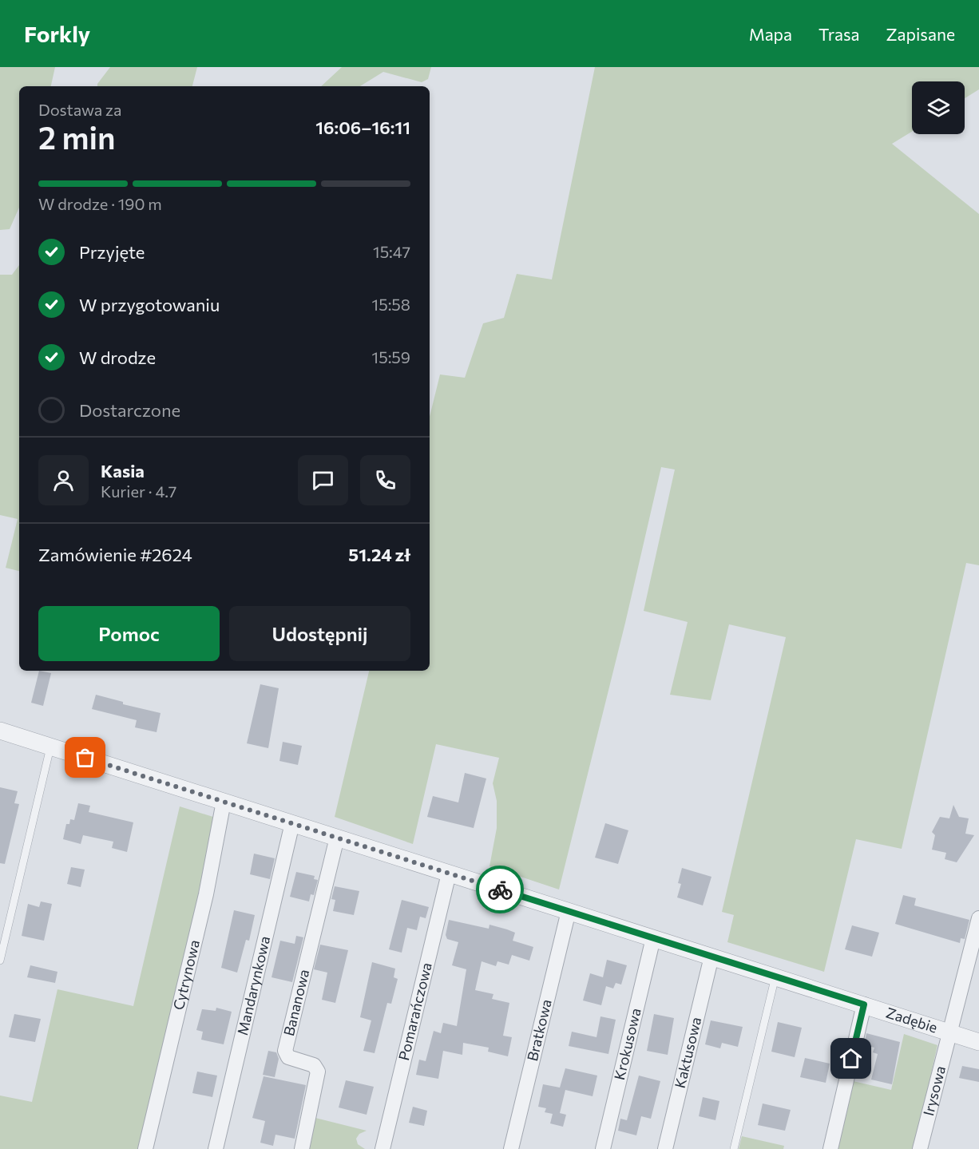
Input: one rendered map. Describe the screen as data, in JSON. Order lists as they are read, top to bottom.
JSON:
{
  "streets": {
    "street": [
      "Cytrynowa",
      "Mandarynkowa",
      "Bananowa",
      "Pomarańczowa",
      "Zadębie",
      "Bratkowa",
      "Krokusowa",
      "Kaktusowa",
      "Irysowa"
    ]
  },
  "crossings": [
    ["Cytrynowa", "Zadębie"],
    ["Mandarynkowa", "Zadębie"],
    ["Bananowa", "Zadębie"],
    ["Pomarańczowa", "Zadębie"],
    ["Zadębie", "Bratkowa"],
    ["Zadębie", "Krokusowa"],
    ["Zadębie", "Kaktusowa"],
    ["Zadębie", "Irysowa"]
  ],
  "page": {
    "header": "Forkly",
    "nav": ["Mapa", "Trasa", "Zapisane"],
    "heading": ["2 min", "Dostawa za", "16:06–16:11"],
    "panel": [
      "Kasia",
      "Kurier · 4.7",
      "Zamówienie #2624",
      "51.24 zł"
    ],
    "bar": "W drodze · 190 m",
    "list": [
      ["Przyjęte", "15:47"],
      ["W przygotowaniu", "15:58"],
      ["W drodze", "15:59"],
      "Dostarczone"
    ],
    "buttons": ["Pomoc", "Udostępnij"]
  }
}
